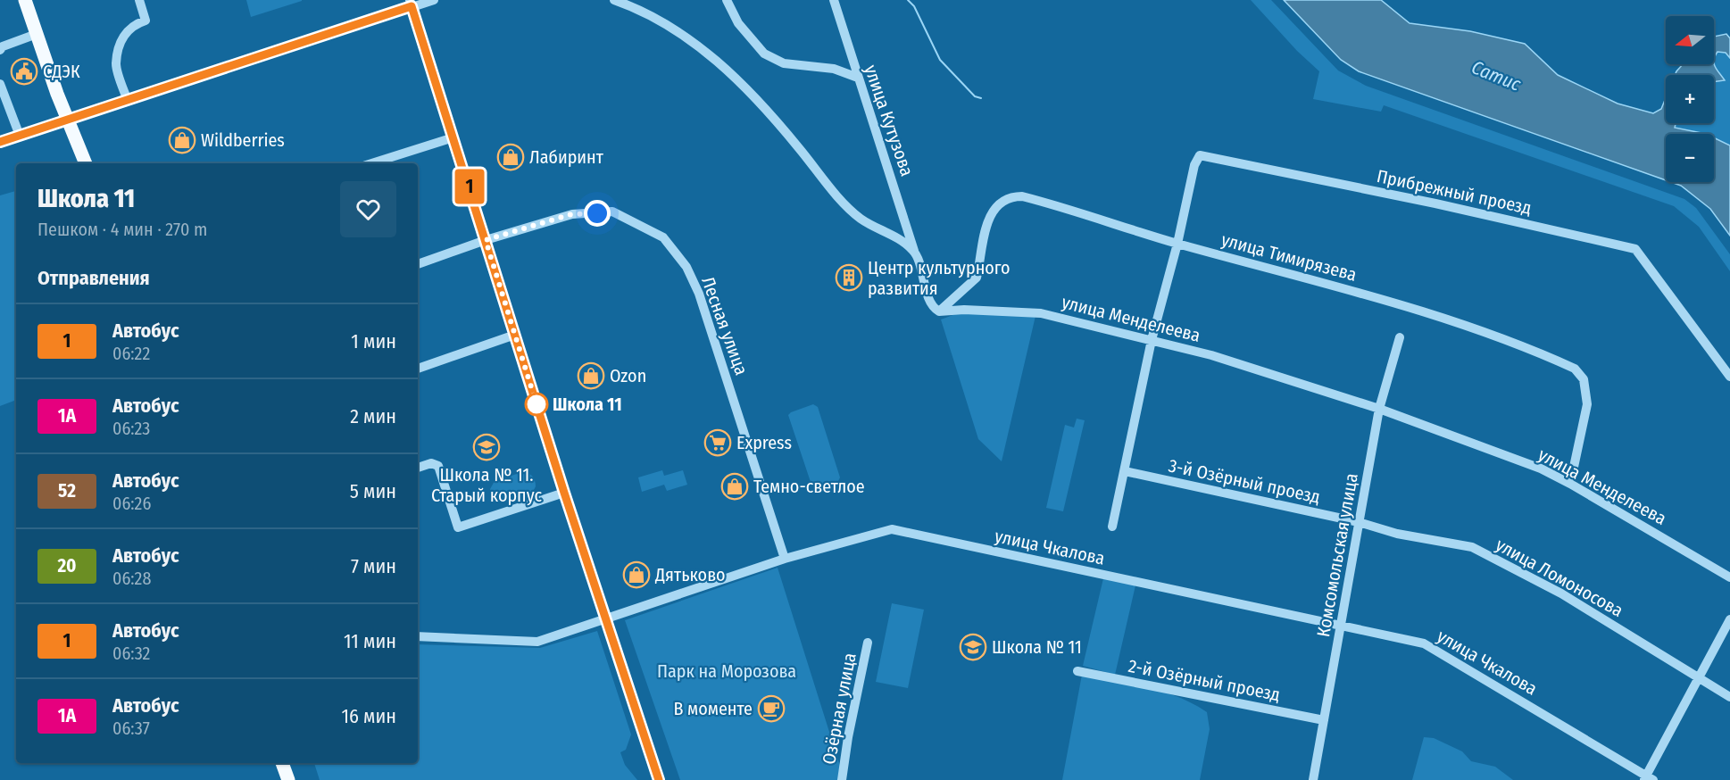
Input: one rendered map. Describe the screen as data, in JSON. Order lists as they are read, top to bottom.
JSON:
{
  "streets": {
    "street": [
      "улица Кутузова",
      "Прибрежный проезд",
      "улица Тимирязева",
      "улица Менделеева",
      "Лесная улица",
      "3-й Озёрный проезд",
      "улица Чкалова",
      "Комсомольская улица",
      "улица Ломоносова",
      "2-й Озёрный проезд",
      "Озёрная улица"
    ]
  },
  "crossings": [
    ["Прибрежный проезд", "улица Тимирязева"],
    ["улица Тимирязева", "улица Менделеева"],
    ["улица Менделеева", "Комсомольская улица"],
    ["Лесная улица", "улица Чкалова"],
    ["3-й Озёрный проезд", "Комсомольская улица"],
    ["3-й Озёрный проезд", "улица Ломоносова"],
    ["улица Чкалова", "Комсомольская улица"],
    ["Комсомольская улица", "улица Ломоносова"],
    ["Комсомольская улица", "2-й Озёрный проезд"]
  ],
  "water": ["Сатис"],
  "parks": ["Парк на Морозова"],
  "places": {
    "public building": ["СДЭК"],
    "shop": [
      "Wildberries",
      "Лабиринт",
      "Ozon",
      "Темно-светлое",
      "Дятьково"
    ],
    "building": ["Центр культурного развития"],
    "other": ["Школа 11"],
    "supermarket": ["Express"],
    "school or university": ["Школа № 11. Старый корпус", "Школа № 11"],
    "cafe": ["В моменте"]
  },
  "lines": ["bus line 1"],
  "north": "left",
  "page": {
    "on_map": "1",
    "map_buttons": ["+", "−"],
    "heading": [
      ["Школа 11", "Пешком · 4 мин · 270 m"],
      "Отправления"
    ],
    "list": [
      {
        "mark": "1",
        "name": "Автобус",
        "note": "06:22",
        "value": "1 мин"
      },
      {
        "mark": "1А",
        "name": "Автобус",
        "note": "06:23",
        "value": "2 мин"
      },
      {
        "mark": "52",
        "name": "Автобус",
        "note": "06:26",
        "value": "5 мин"
      },
      {
        "mark": "20",
        "name": "Автобус",
        "note": "06:28",
        "value": "7 мин"
      },
      {
        "mark": "1",
        "name": "Автобус",
        "note": "06:32",
        "value": "11 мин"
      },
      {
        "mark": "1А",
        "name": "Автобус",
        "note": "06:37",
        "value": "16 мин"
      }
    ]
  }
}
